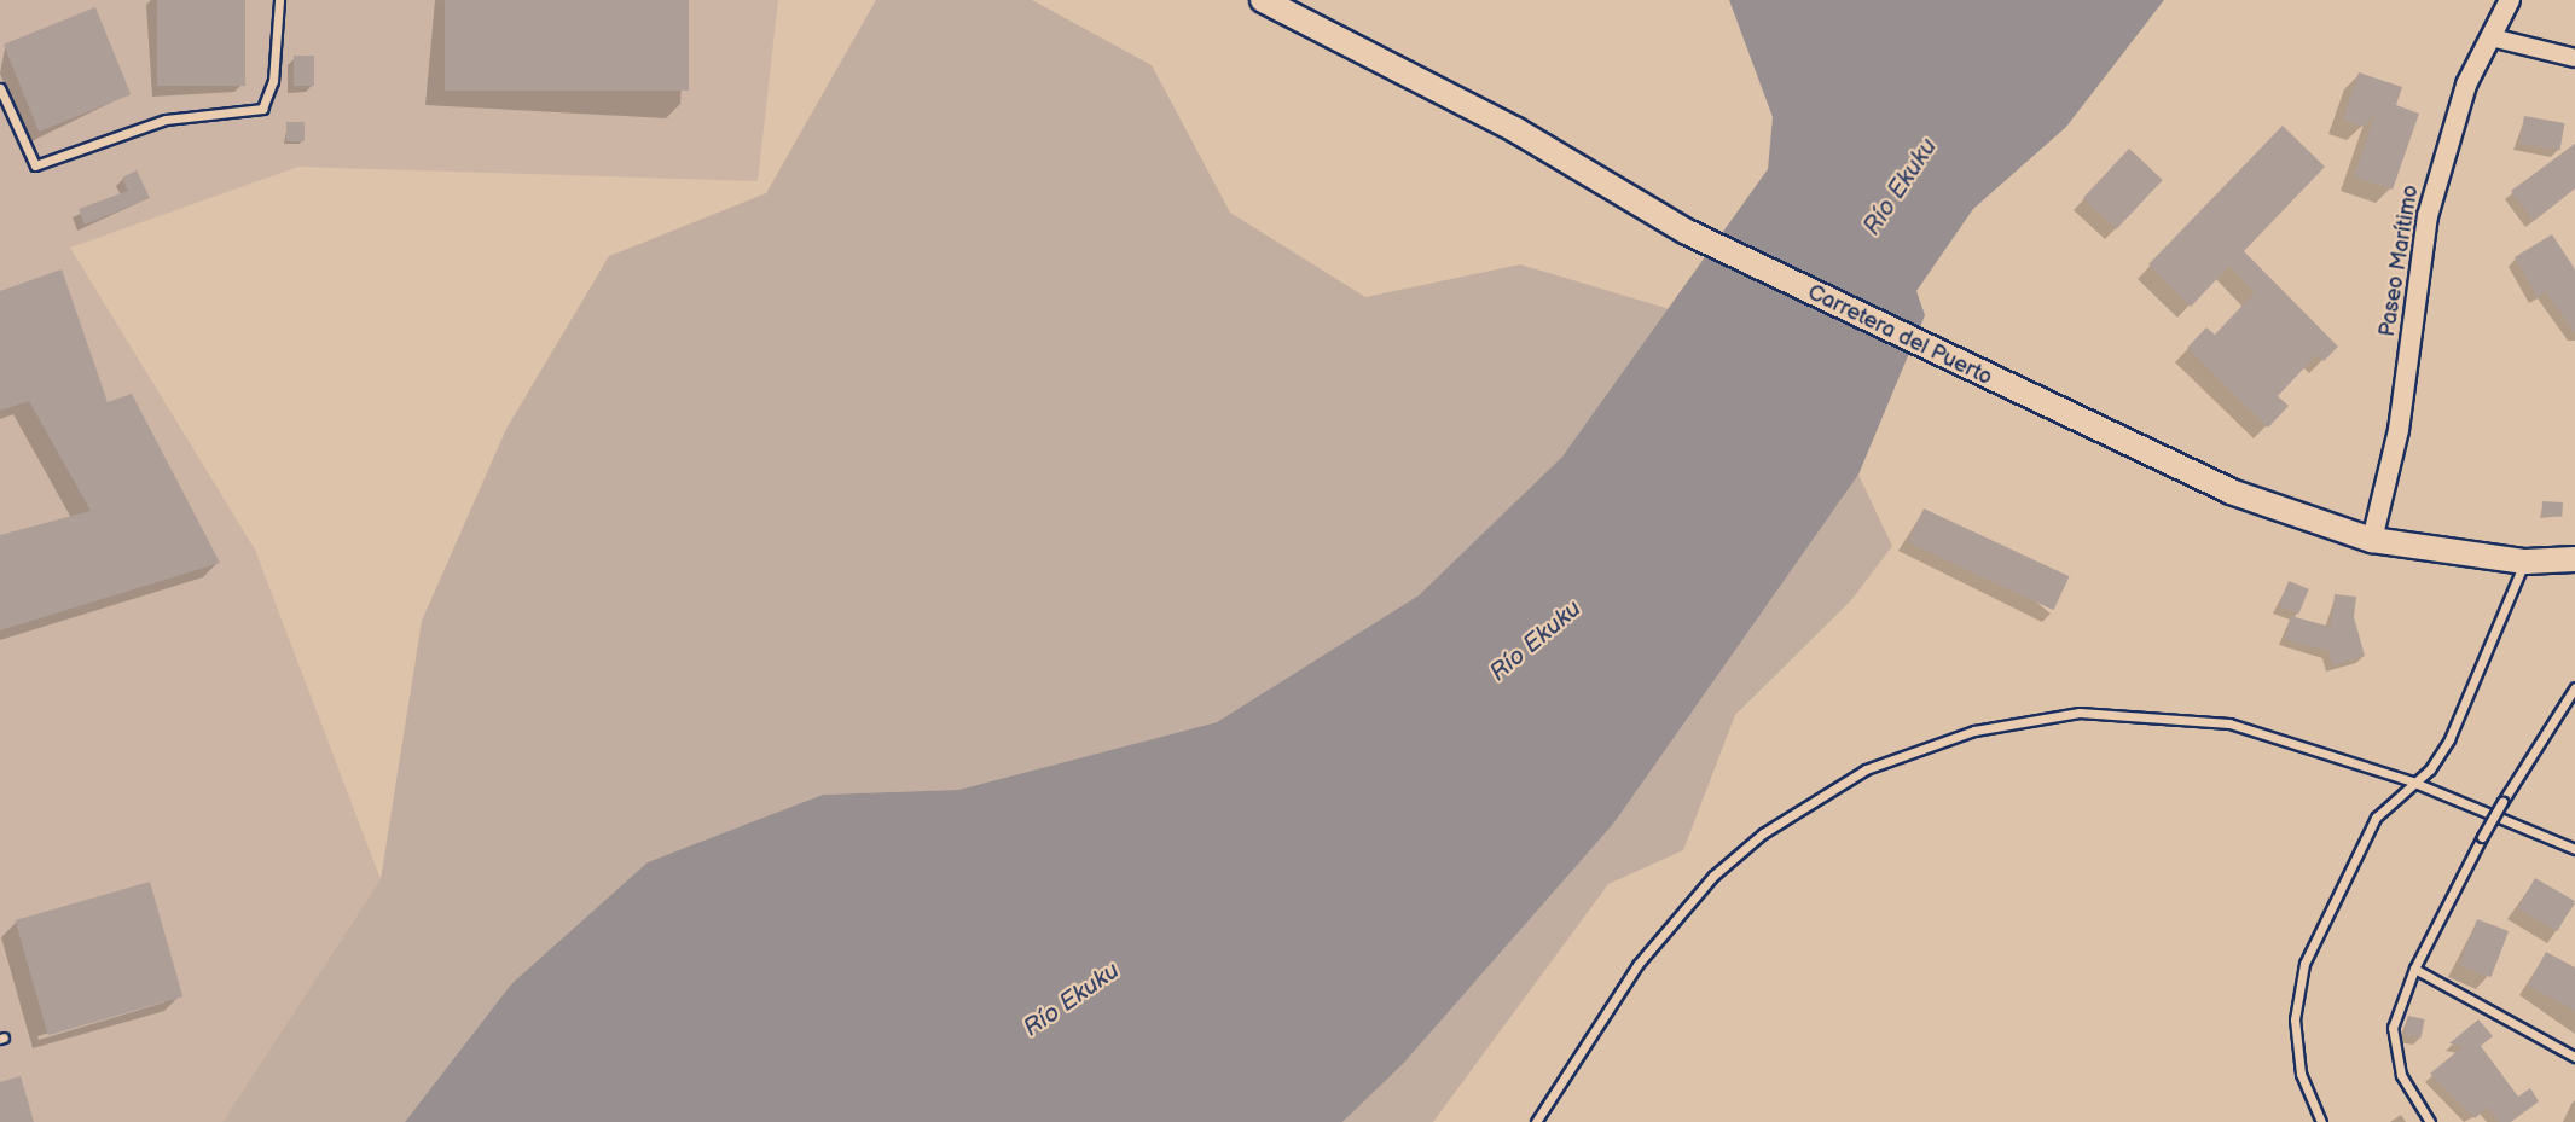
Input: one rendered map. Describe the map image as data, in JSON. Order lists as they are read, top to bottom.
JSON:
{
  "streets": {
    "main road": ["Carretera del Puerto"],
    "street": ["Paseo Marítimo"]
  },
  "crossings": [
    ["Paseo Marítimo", "Carretera del Puerto"]
  ],
  "water": ["Río Ekuku"]
}
